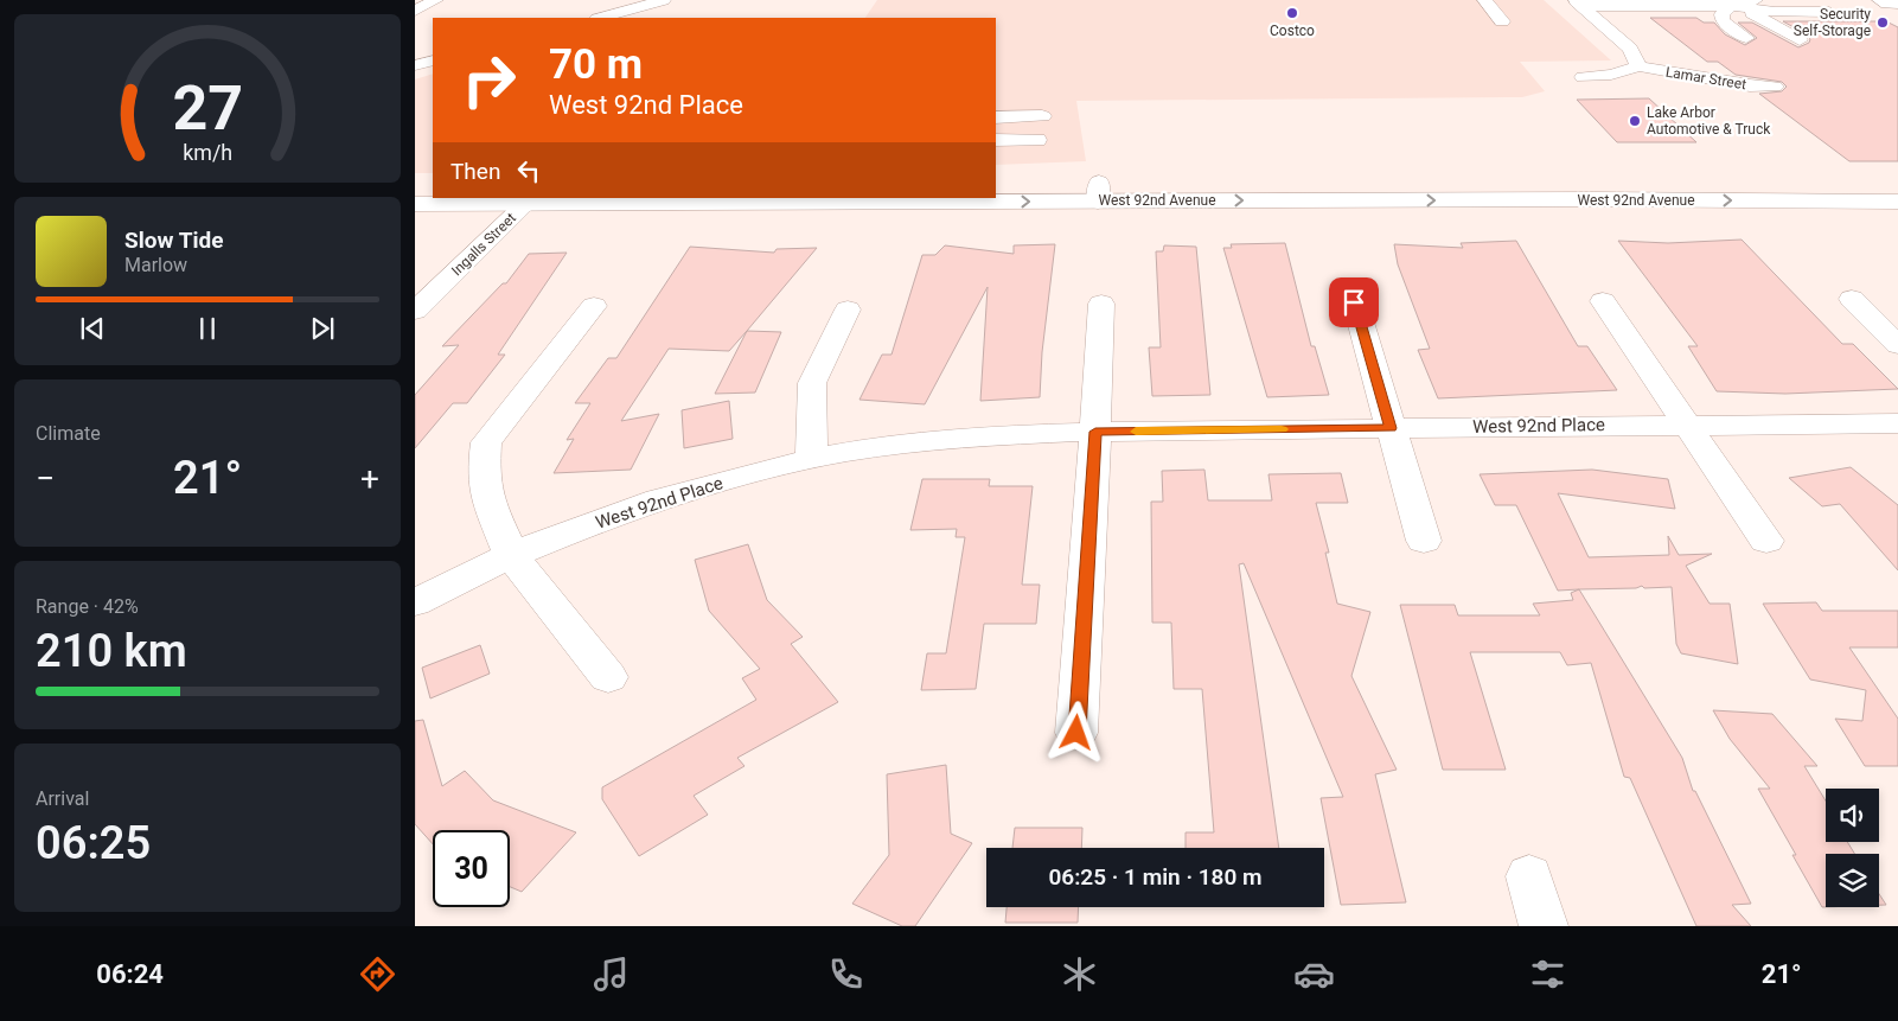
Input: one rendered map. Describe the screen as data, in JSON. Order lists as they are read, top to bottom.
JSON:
{
  "streets": {
    "street": [
      "Lamar Street",
      "West 92nd Avenue",
      "Ingalls Street",
      "West 92nd Place"
    ]
  },
  "crossings": [
    ["West 92nd Avenue", "Ingalls Street"]
  ],
  "places": ["Costco", "Security Self-Storage", "Lake Arbor Automotive & Truck"],
  "page": {
    "turn": ["70 m", "West 92nd Place"],
    "then": "Then",
    "song": ["Slow Tide", "Marlow"],
    "tile": [
      "Climate",
      ["Range · 42%", "210 km"],
      ["Arrival", "06:25"]
    ],
    "heat": ["−", "21°", "+"],
    "limit": "30",
    "trip": "06:25 · 1 min · 180 m",
    "tabs": ["06:24", "21°"],
    "gauge": ["27", "km/h"]
  }
}
